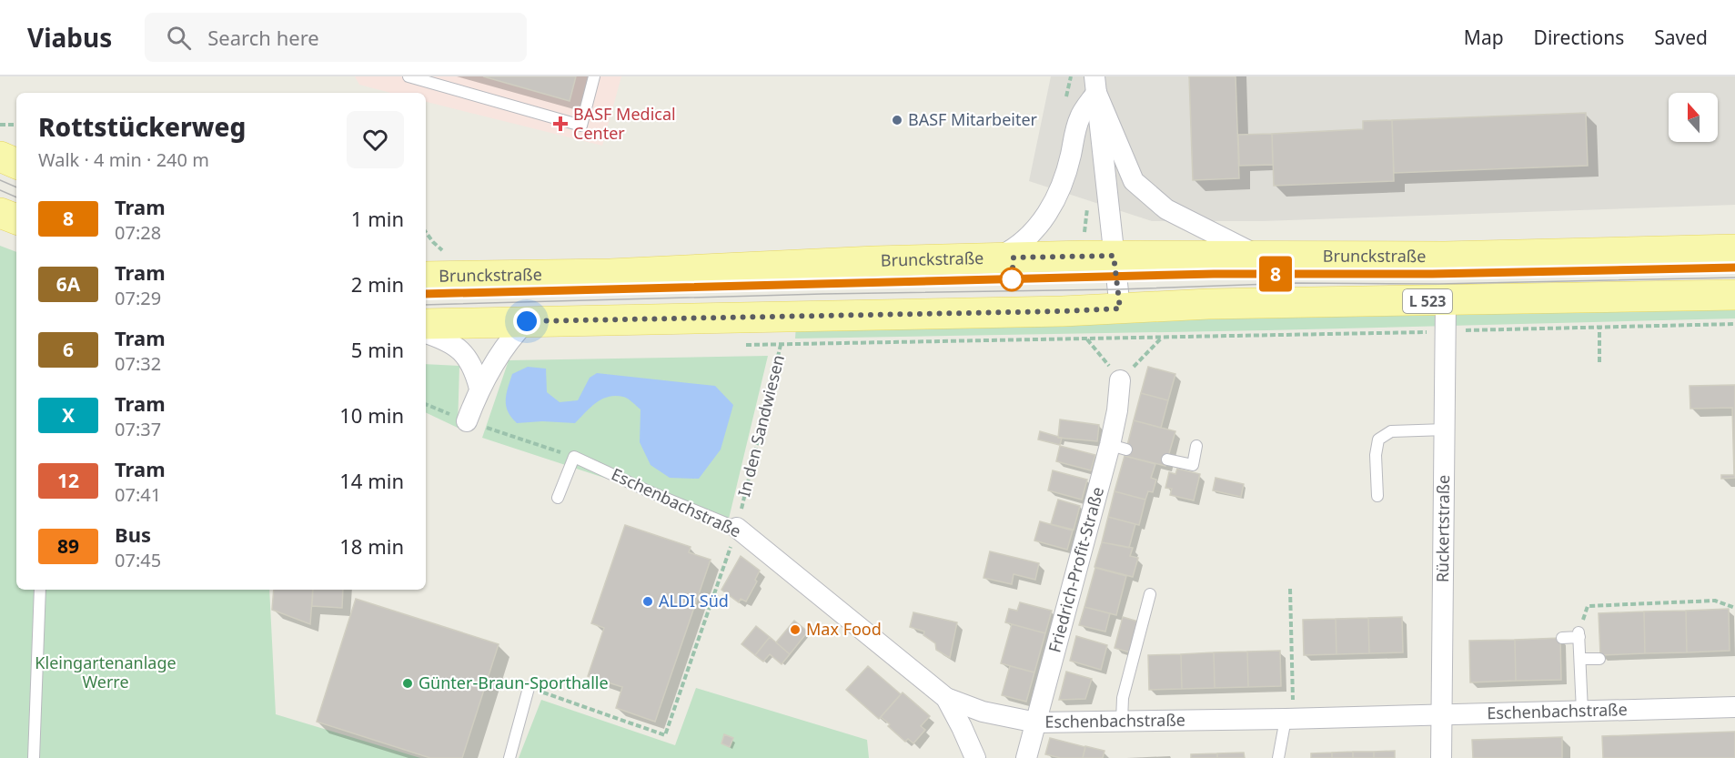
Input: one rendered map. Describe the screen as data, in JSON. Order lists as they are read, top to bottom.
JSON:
{
  "streets": {
    "main road": ["Brunckstraße", "L 523"],
    "street": ["Eschenbachstraße", "Rückertstraße", "Friedrich-Profit-Straße"],
    "path": ["In den Sandwiesen"]
  },
  "crossings": [
    ["L 523", "Rückertstraße"],
    ["In den Sandwiesen", "Eschenbachstraße"],
    ["Eschenbachstraße", "Rückertstraße"],
    ["Eschenbachstraße", "Friedrich-Profit-Straße"]
  ],
  "parks": ["Kleingartenanlage Werre"],
  "places": {
    "other": [
      "BASF Mitarbeiter",
      "ALDI Süd",
      "Max Food",
      "Günter-Braun-Sporthalle"
    ],
    "health": ["BASF Medical Center"]
  },
  "lines": ["tram line 8"],
  "north": "top",
  "page": {
    "header": "Viabus",
    "search": "Search here",
    "nav": ["Map", "Directions", "Saved"],
    "on_map": "8",
    "heading": ["Rottstückerweg", "Walk · 4 min · 240 m"],
    "list": [
      {
        "mark": "8",
        "name": "Tram",
        "note": "07:28",
        "value": "1 min"
      },
      {
        "mark": "6A",
        "name": "Tram",
        "note": "07:29",
        "value": "2 min"
      },
      {
        "mark": "6",
        "name": "Tram",
        "note": "07:32",
        "value": "5 min"
      },
      {
        "mark": "X",
        "name": "Tram",
        "note": "07:37",
        "value": "10 min"
      },
      {
        "mark": "12",
        "name": "Tram",
        "note": "07:41",
        "value": "14 min"
      },
      {
        "mark": "89",
        "name": "Bus",
        "note": "07:45",
        "value": "18 min"
      }
    ]
  }
}
